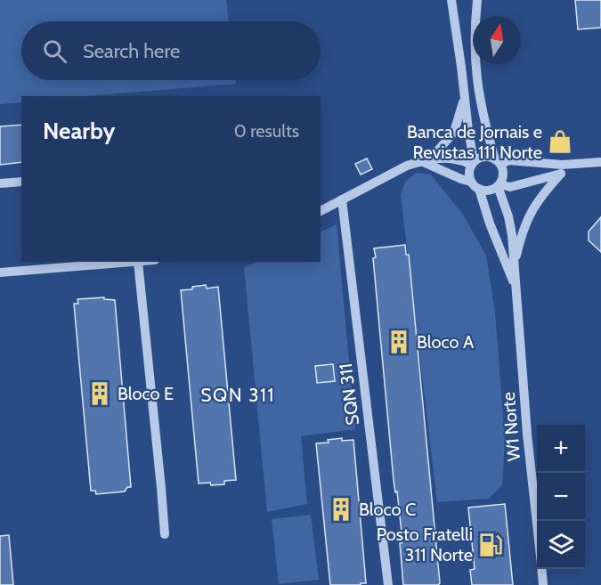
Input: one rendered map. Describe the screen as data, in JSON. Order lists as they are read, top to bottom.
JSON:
{
  "streets": {
    "street": ["SQN 311", "W1 Norte"]
  },
  "districts": ["SQN 311"],
  "places": {
    "shop": ["Banca de Jornais e Revistas 111 Norte"],
    "building": ["Bloco A", "Bloco E", "Bloco C"],
    "fuel station": ["Posto Fratelli 311 Norte"]
  },
  "north": "top",
  "page": {
    "search": "Search here",
    "heading": ["Nearby", "0 results"],
    "map_buttons": ["+", "−"]
  }
}
